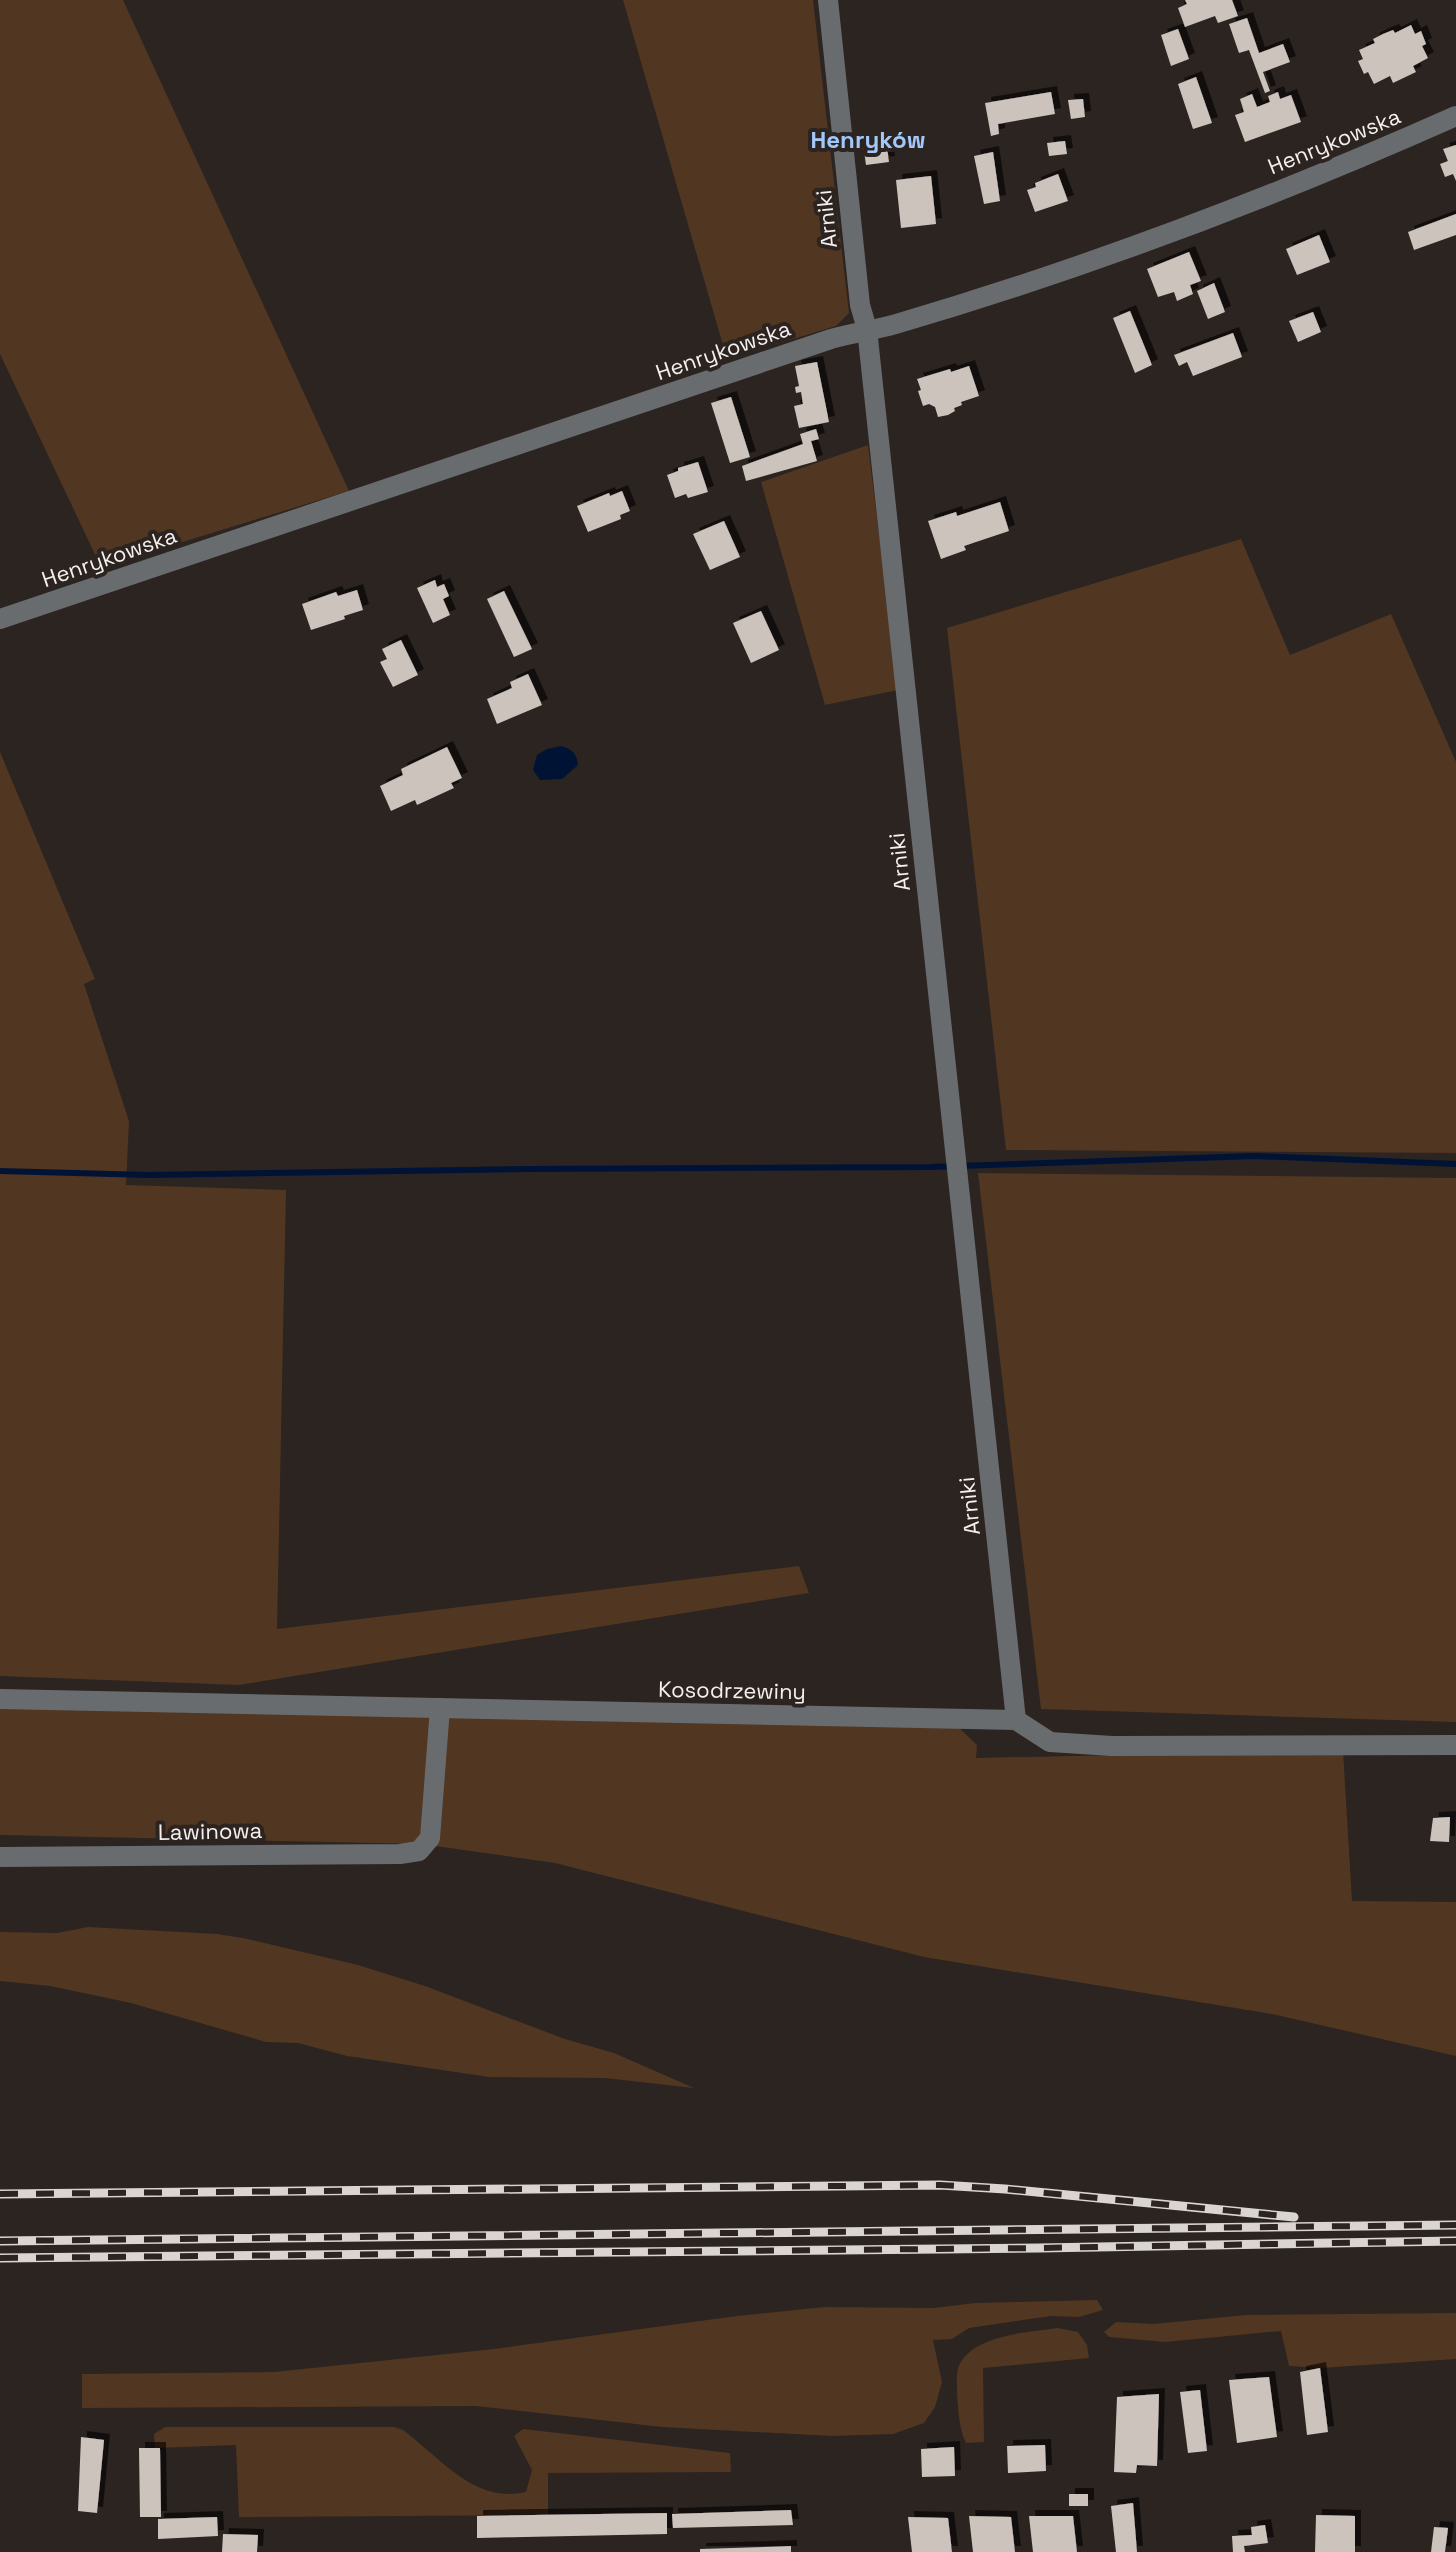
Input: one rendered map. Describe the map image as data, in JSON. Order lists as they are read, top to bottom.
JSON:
{
  "streets": {
    "street": [
      "Henrykowska",
      "Arniki",
      "Kosodrzewiny",
      "Lawinowa"
    ]
  },
  "crossings": [
    ["Henrykowska", "Arniki"],
    ["Arniki", "Kosodrzewiny"],
    ["Kosodrzewiny", "Lawinowa"]
  ],
  "districts": ["Henryków"]
}
